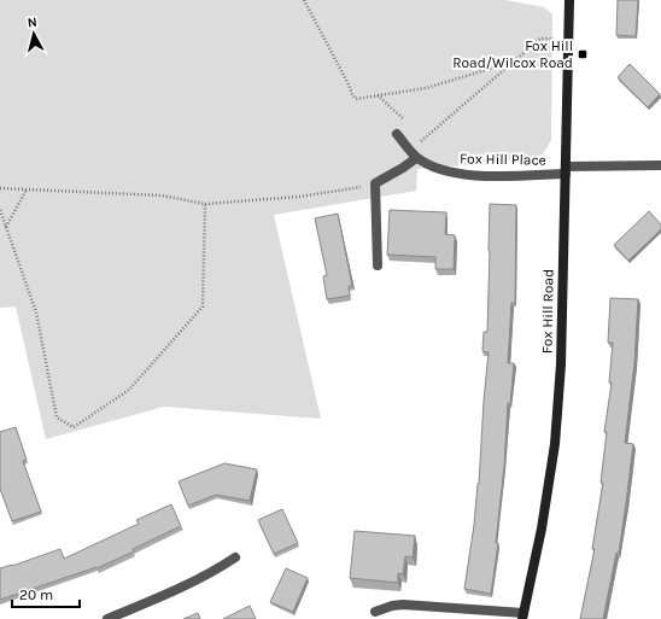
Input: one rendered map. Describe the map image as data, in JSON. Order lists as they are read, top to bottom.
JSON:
{
  "streets": {
    "street": ["Fox Hill Place", "Fox Hill Road"]
  },
  "crossings": [
    ["Fox Hill Place", "Fox Hill Road"]
  ],
  "places": {
    "transit": ["Fox Hill Road/Wilcox Road"]
  },
  "scale_bar": "20 m",
  "north": "top"
}
